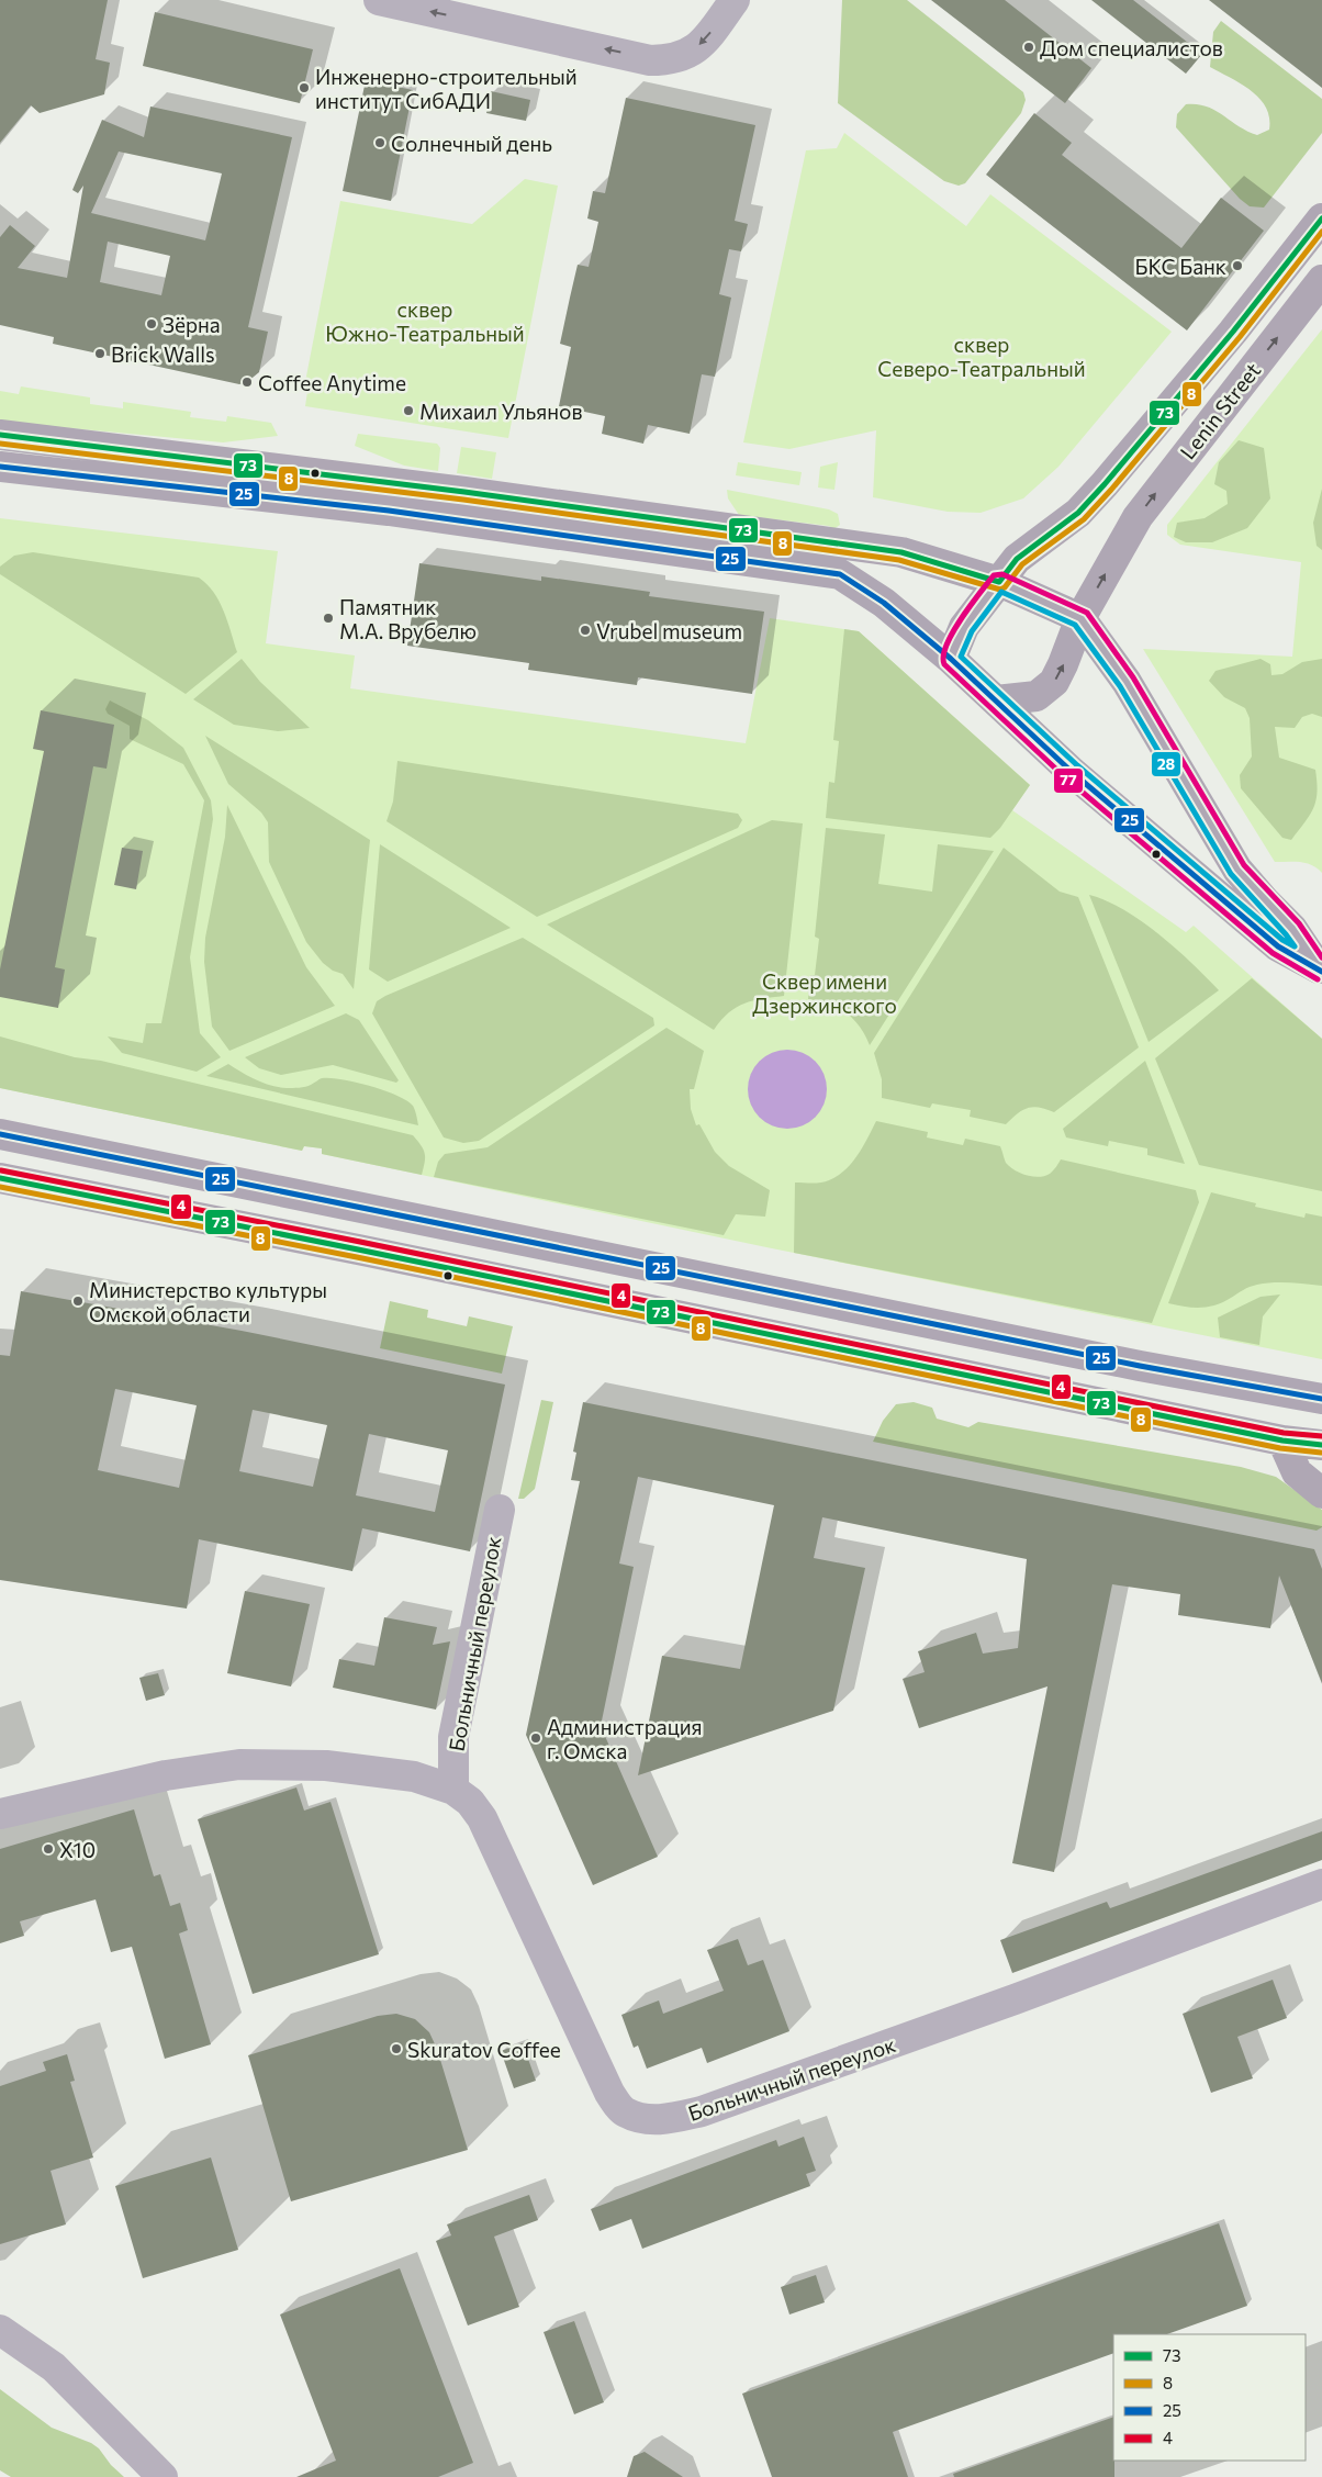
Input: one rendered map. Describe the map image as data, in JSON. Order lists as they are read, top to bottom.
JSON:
{
  "streets": {
    "main road": ["Lenin Street"],
    "street": ["Больничный переулок"]
  },
  "parks": ["сквер Южно-Театральный", "сквер Северо-Театральный", "Сквер имени Дзержинского"],
  "places": [
    "Дом специалистов",
    "Инженерно-строительный институт СибАДИ",
    "Солнечный день",
    "БКС Банк",
    "Зёрна",
    "Brick Walls",
    "Coffee Anytime",
    "Михаил Ульянов",
    "Памятник М.А. Врубелю",
    "Vrubel museum",
    "Министерство культуры Омской области",
    "Администрация г. Омска",
    "Х10",
    "Skuratov Coffee"
  ],
  "lines": [
    "transit line 73",
    "transit line 8",
    "transit line 25",
    "transit line 77",
    "transit line 28",
    "transit line 4"
  ],
  "legend": [
    "73",
    "8",
    "25",
    "4"
  ]
}
